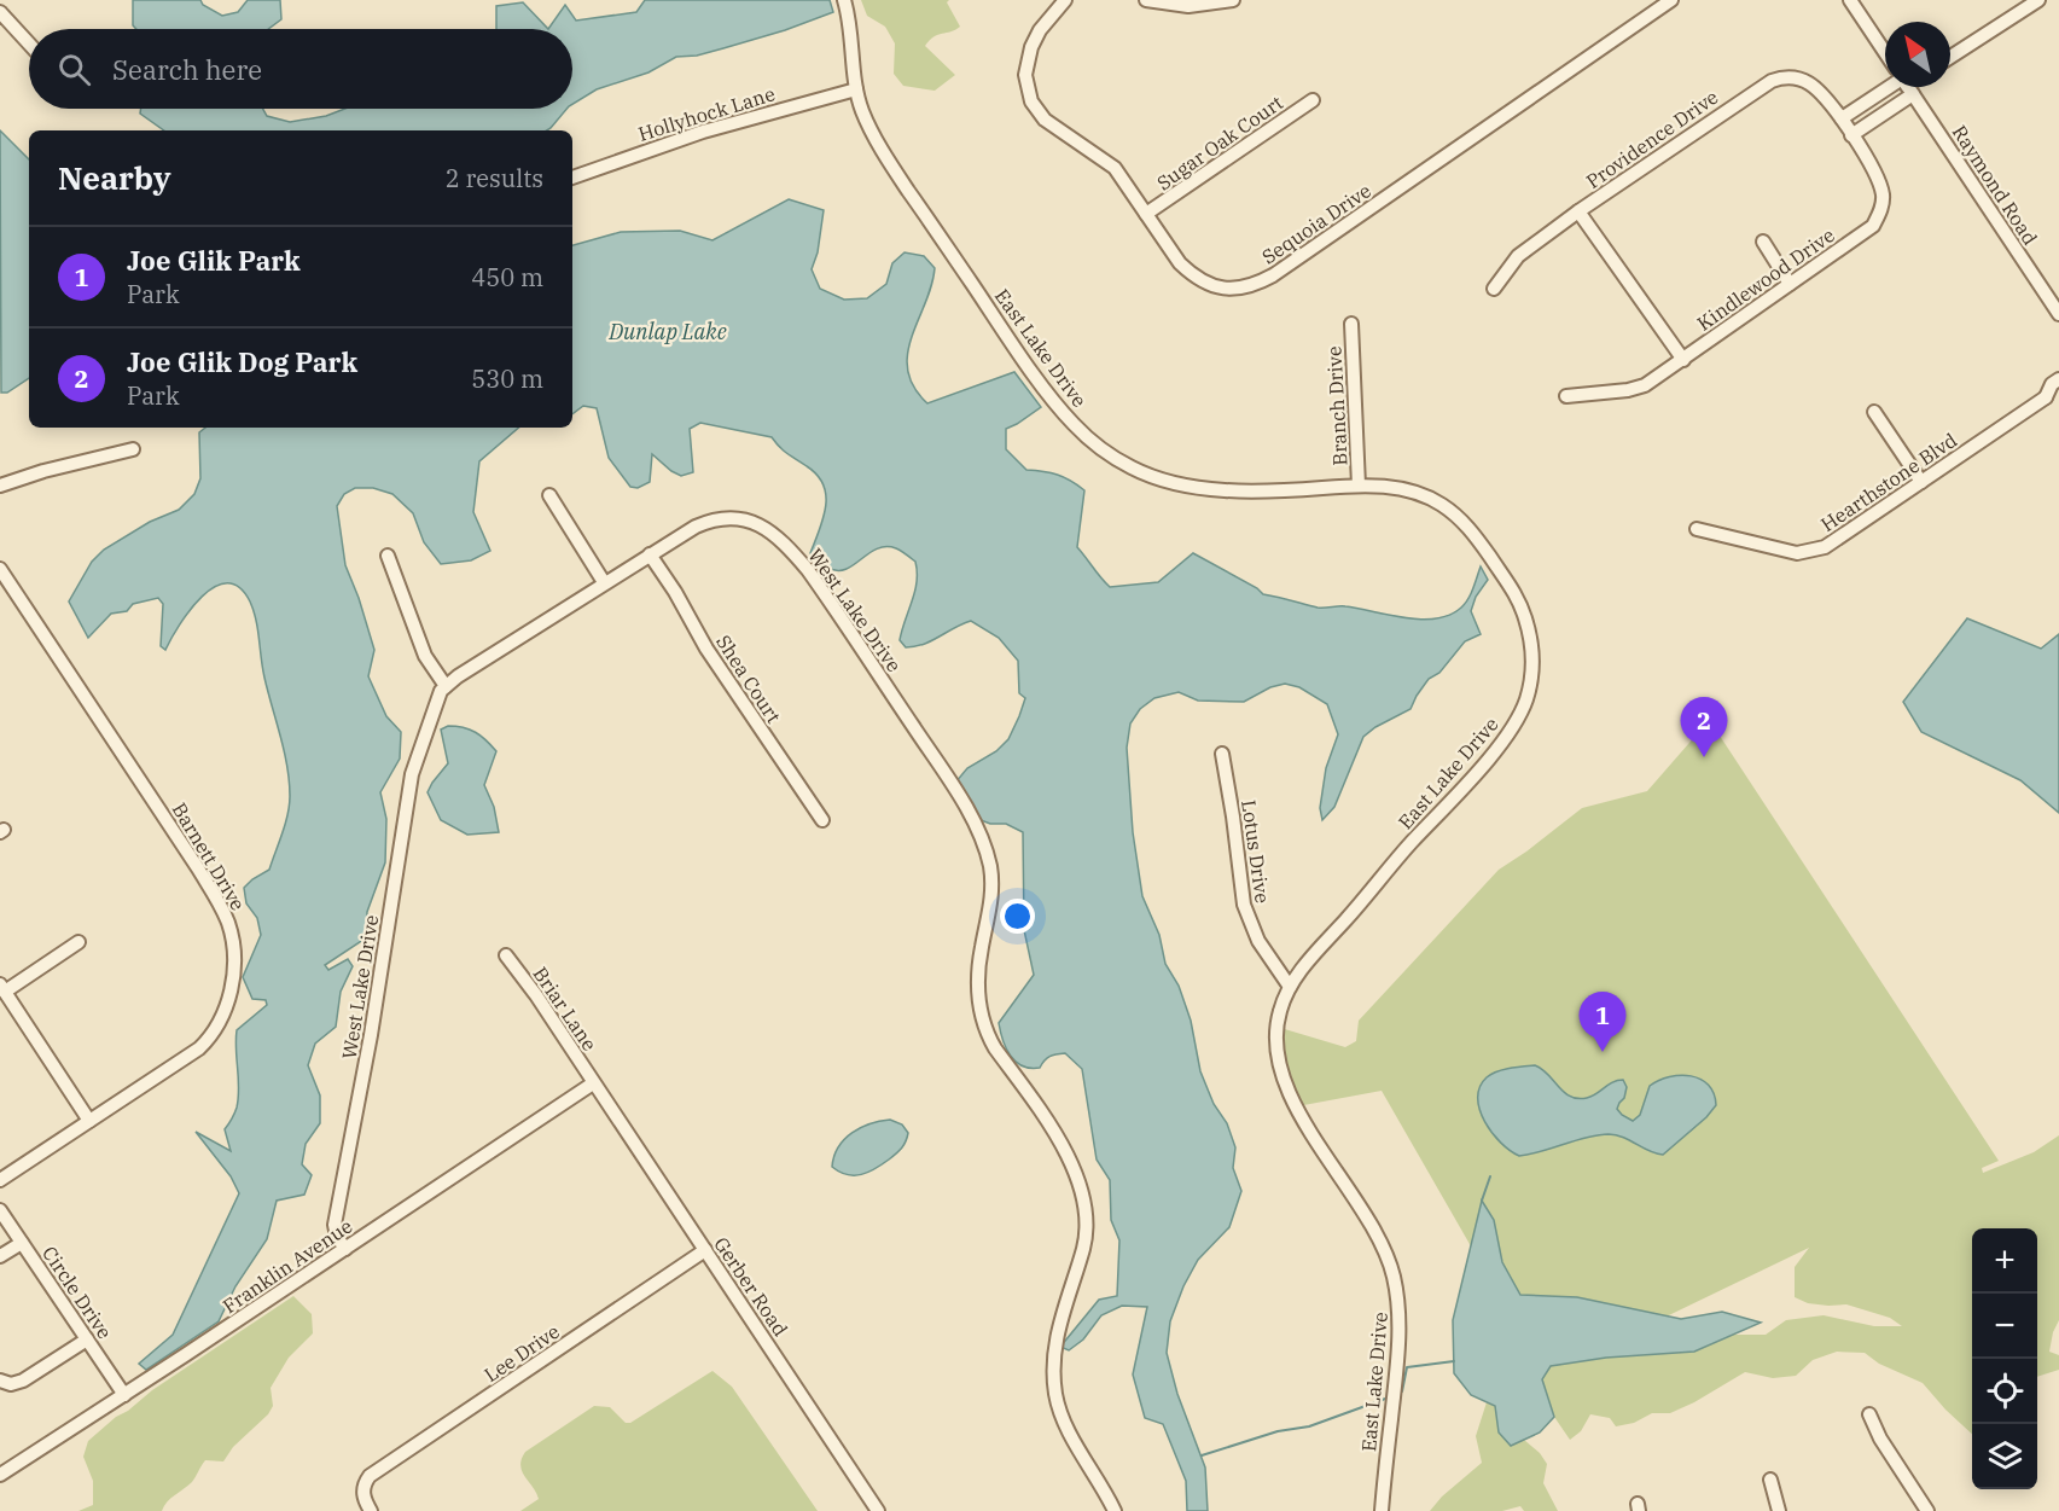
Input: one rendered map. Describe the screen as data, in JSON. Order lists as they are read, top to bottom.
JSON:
{
  "streets": {
    "street": [
      "Hollyhock Lane",
      "Providence Drive",
      "Sugar Oak Court",
      "Raymond Road",
      "Sequoia Drive",
      "Kindlewood Drive",
      "East Lake Drive",
      "Branch Drive",
      "Hearthstone Blvd",
      "West Lake Drive",
      "Shea Court",
      "Lotus Drive",
      "Barnett Drive",
      "Briar Lane",
      "Franklin Avenue",
      "Gerber Road",
      "Circle Drive",
      "Lee Drive"
    ]
  },
  "crossings": [
    ["Hollyhock Lane", "East Lake Drive"],
    ["Providence Drive", "Kindlewood Drive"],
    ["Sugar Oak Court", "Sequoia Drive"],
    ["East Lake Drive", "Branch Drive"],
    ["East Lake Drive", "Lotus Drive"],
    ["West Lake Drive", "Shea Court"],
    ["West Lake Drive", "Franklin Avenue"],
    ["Briar Lane", "Franklin Avenue"],
    ["Briar Lane", "Gerber Road"],
    ["Franklin Avenue", "Gerber Road"],
    ["Franklin Avenue", "Circle Drive"],
    ["Gerber Road", "Lee Drive"]
  ],
  "water": ["Dunlap Lake"],
  "north": "top left",
  "page": {
    "search": "Search here",
    "heading": ["Nearby", "2 results"],
    "list": [
      {
        "mark": "1",
        "name": "Joe Glik Park",
        "note": "Park",
        "value": "450 m"
      },
      {
        "mark": "2",
        "name": "Joe Glik Dog Park",
        "note": "Park",
        "value": "530 m"
      }
    ],
    "pins": ["2", "1"],
    "map_buttons": ["+", "−"]
  }
}
